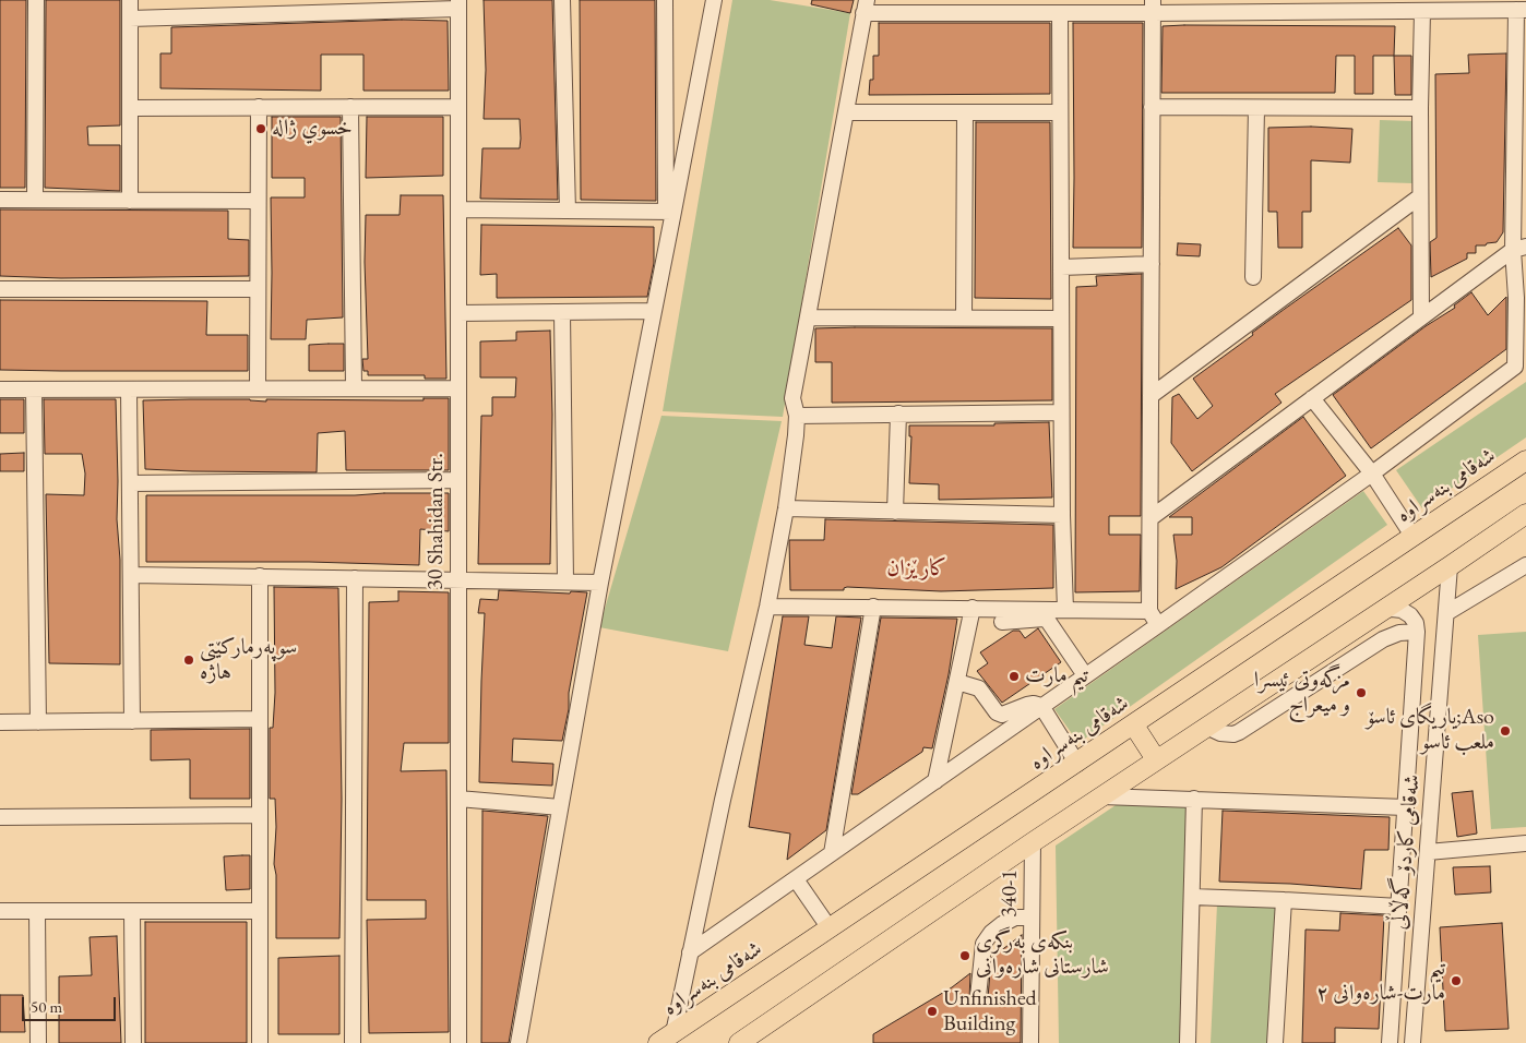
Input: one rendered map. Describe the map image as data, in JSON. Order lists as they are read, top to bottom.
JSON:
{
  "streets": {
    "main road": ["شەقامی بنەسراوە"],
    "street": ["30 Shahidan Str.", "شەقامی کاردۆ گەڵاڵی", "340-1"]
  },
  "districts": ["کارێزان"],
  "places": [
    "خسوي ژاله",
    "سوپەرمارکێتی هاژە",
    "تيم مارت",
    "مزگەوتی ئیسرا و میعراج",
    "یاریگای ئاسۆ;Aso ملعب ئاسو",
    "بنكەی بەرگری شارستانی شارەوانی",
    "تیم مارت-شارەوانی ٢",
    "Unfinished Building"
  ],
  "scale_bar": "50 m"
}
